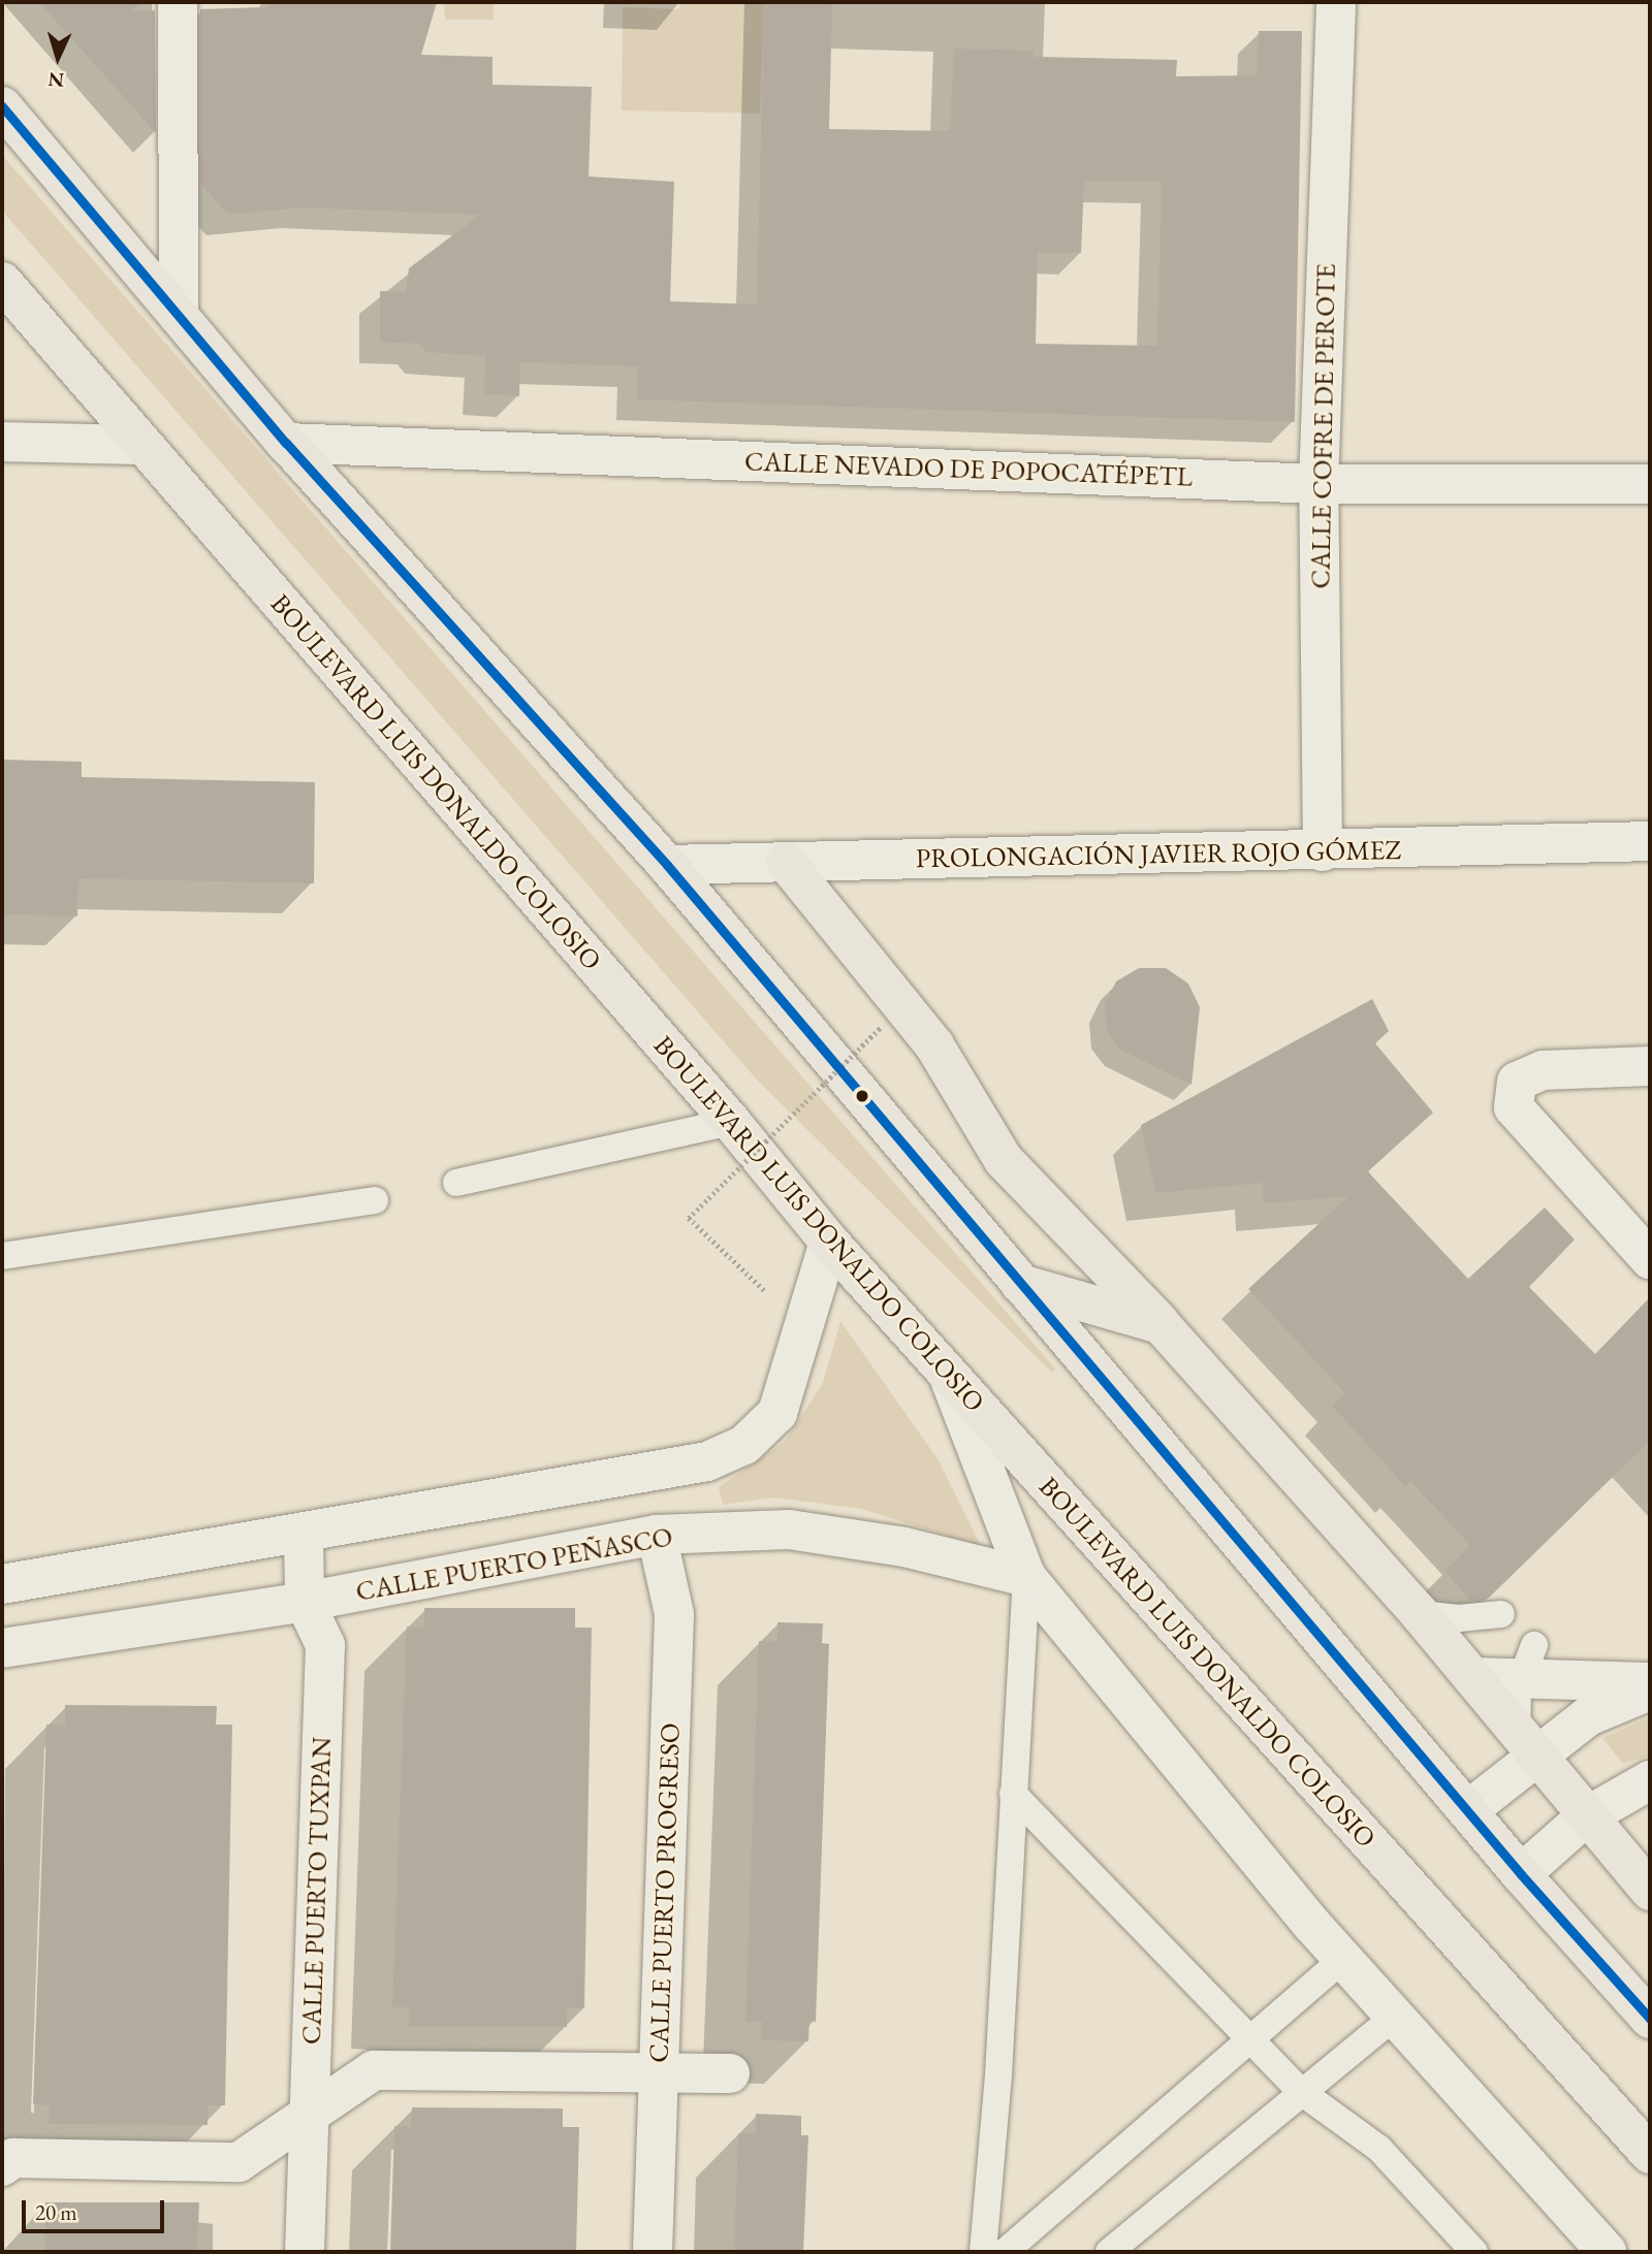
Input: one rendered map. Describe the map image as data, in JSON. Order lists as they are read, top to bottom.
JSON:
{
  "streets": {
    "main road": ["BOULEVARD LUIS DONALDO COLOSIO"],
    "street": [
      "CALLE COFRE DE PEROTE",
      "CALLE NEVADO DE POPOCATÉPETL",
      "PROLONGACIÓN JAVIER ROJO GÓMEZ",
      "CALLE PUERTO PEÑASCO",
      "CALLE PUERTO TUXPAN",
      "CALLE PUERTO PROGRESO"
    ]
  },
  "crossings": [
    ["CALLE COFRE DE PEROTE", "CALLE NEVADO DE POPOCATÉPETL"],
    ["CALLE COFRE DE PEROTE", "PROLONGACIÓN JAVIER ROJO GÓMEZ"],
    ["CALLE PUERTO PEÑASCO", "CALLE PUERTO TUXPAN"],
    ["CALLE PUERTO PEÑASCO", "CALLE PUERTO PROGRESO"]
  ],
  "scale_bar": "20 m",
  "north": "bottom"
}
